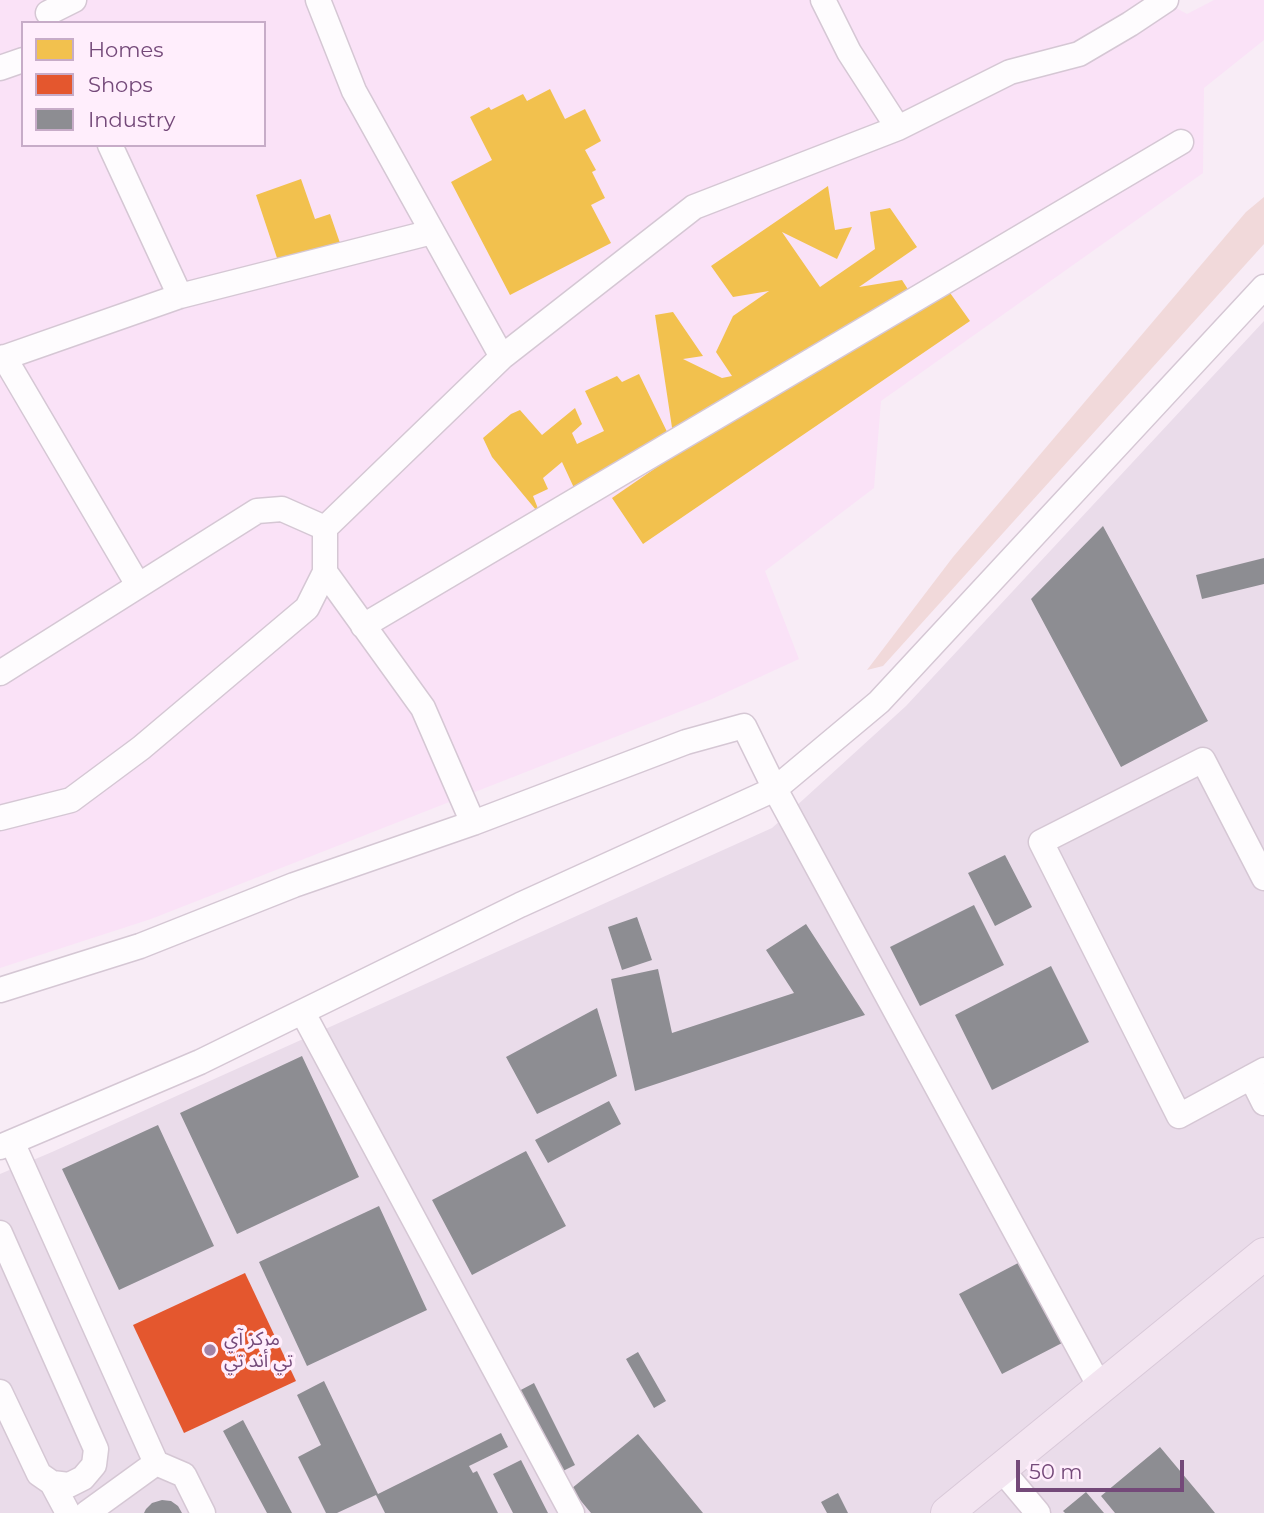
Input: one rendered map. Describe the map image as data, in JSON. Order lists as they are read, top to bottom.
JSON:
{
  "places": ["مركز آي تي أند تي"],
  "legend": ["Homes", "Shops", "Industry"],
  "scale_bar": "50 m"
}
